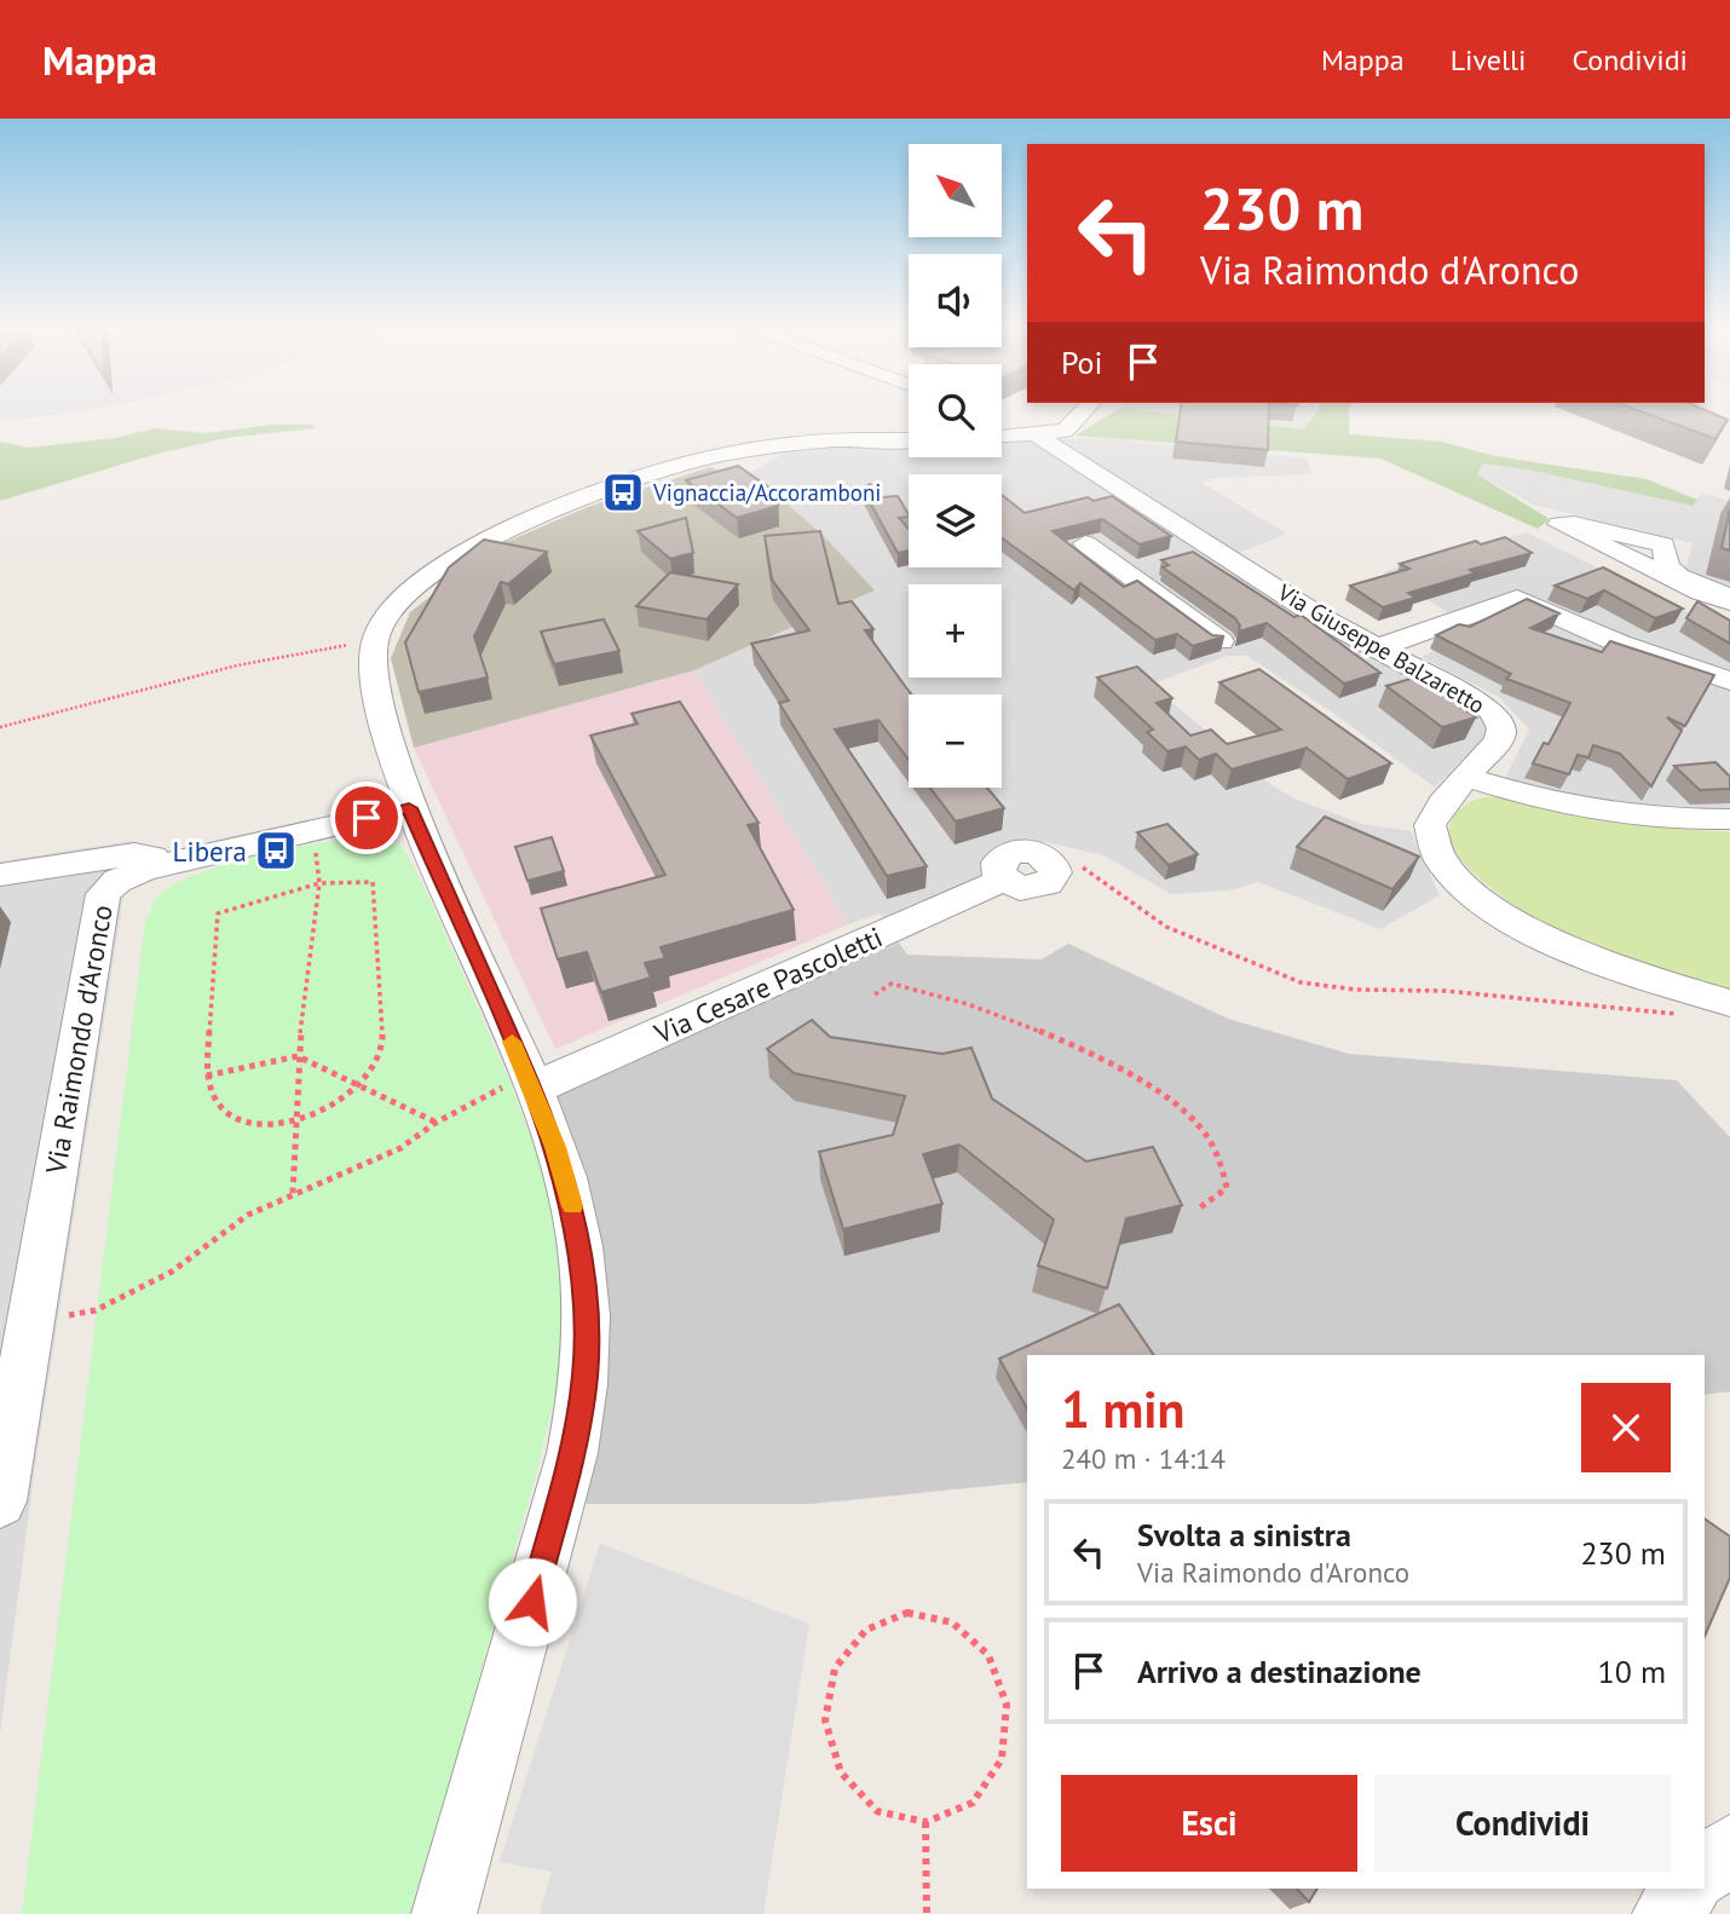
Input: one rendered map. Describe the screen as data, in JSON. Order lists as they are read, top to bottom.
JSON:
{
  "streets": {
    "street": ["Via Giuseppe Balzaretto", "Via Cesare Pascoletti", "Via Raimondo d'Aronco"]
  },
  "places": {
    "bus stop": ["Vignaccia/Accoramboni", "Libera"]
  },
  "north": "top left",
  "page": {
    "header": "Mappa",
    "nav": ["Mappa", "Livelli", "Condividi"],
    "map_buttons": ["+", "−"],
    "turn": ["230 m", "Via Raimondo d'Aronco"],
    "then": "Poi",
    "heading": ["1 min", "240 m · 14:14"],
    "list": [
      {
        "name": "Svolta a sinistra",
        "note": "Via Raimondo d'Aronco",
        "value": "230 m"
      },
      {
        "name": "Arrivo a destinazione",
        "value": "10 m"
      }
    ],
    "buttons": ["Esci", "Condividi"]
  }
}
